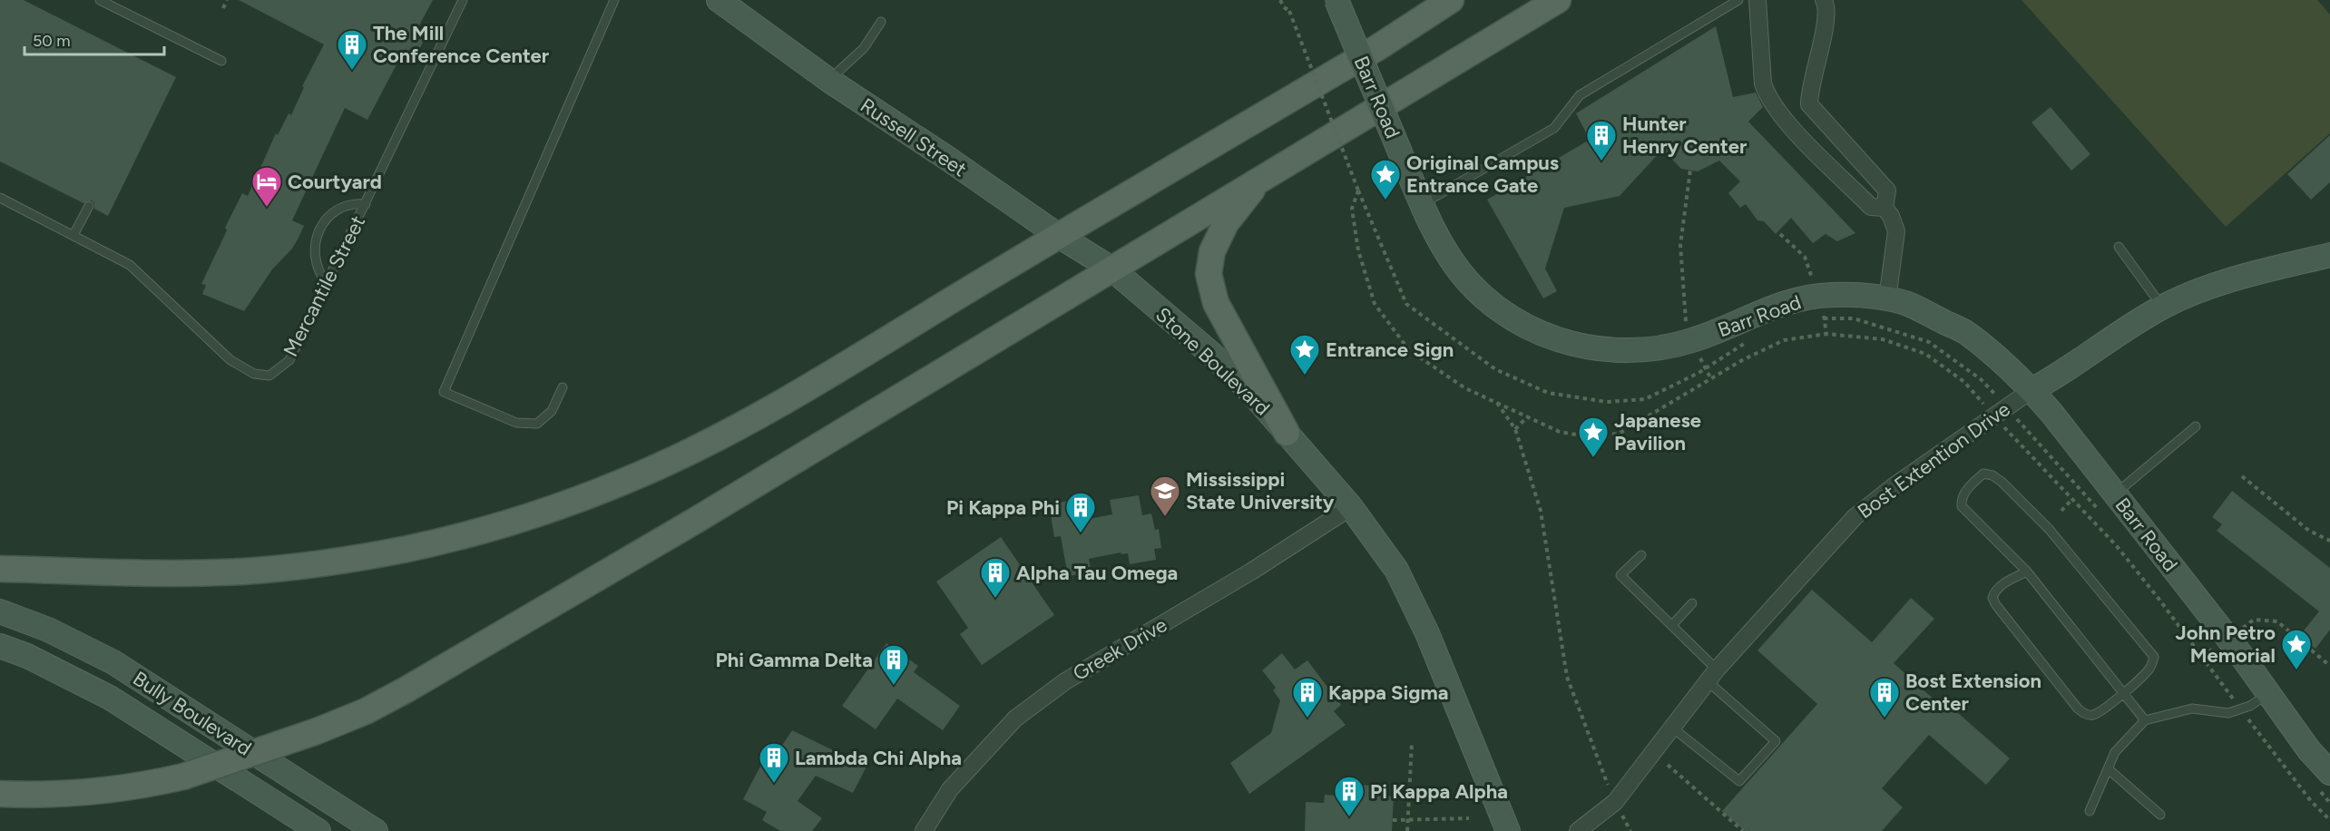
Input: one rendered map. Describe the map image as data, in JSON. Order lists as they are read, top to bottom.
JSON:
{
  "streets": {
    "street": [
      "Barr Road",
      "Russell Street",
      "Stone Boulevard",
      "Bost Extention Drive",
      "Greek Drive",
      "Bully Boulevard"
    ],
    "lane": ["Mercantile Street"]
  },
  "crossings": [
    ["Barr Road", "Bost Extention Drive"],
    ["Russell Street", "Stone Boulevard"],
    ["Stone Boulevard", "Greek Drive"]
  ],
  "places": {
    "building": [
      "The Mill Conference Center",
      "Hunter Henry Center",
      "Pi Kappa Phi",
      "Alpha Tau Omega",
      "Phi Gamma Delta",
      "Kappa Sigma",
      "Bost Extension Center",
      "Lambda Chi Alpha",
      "Pi Kappa Alpha"
    ],
    "place": [
      "Original Campus Entrance Gate",
      "Entrance Sign",
      "Japanese Pavilion",
      "John Petro Memorial"
    ],
    "hotel": ["Courtyard"],
    "school or university": ["Mississippi State University"]
  },
  "scale_bar": "50 m"
}
